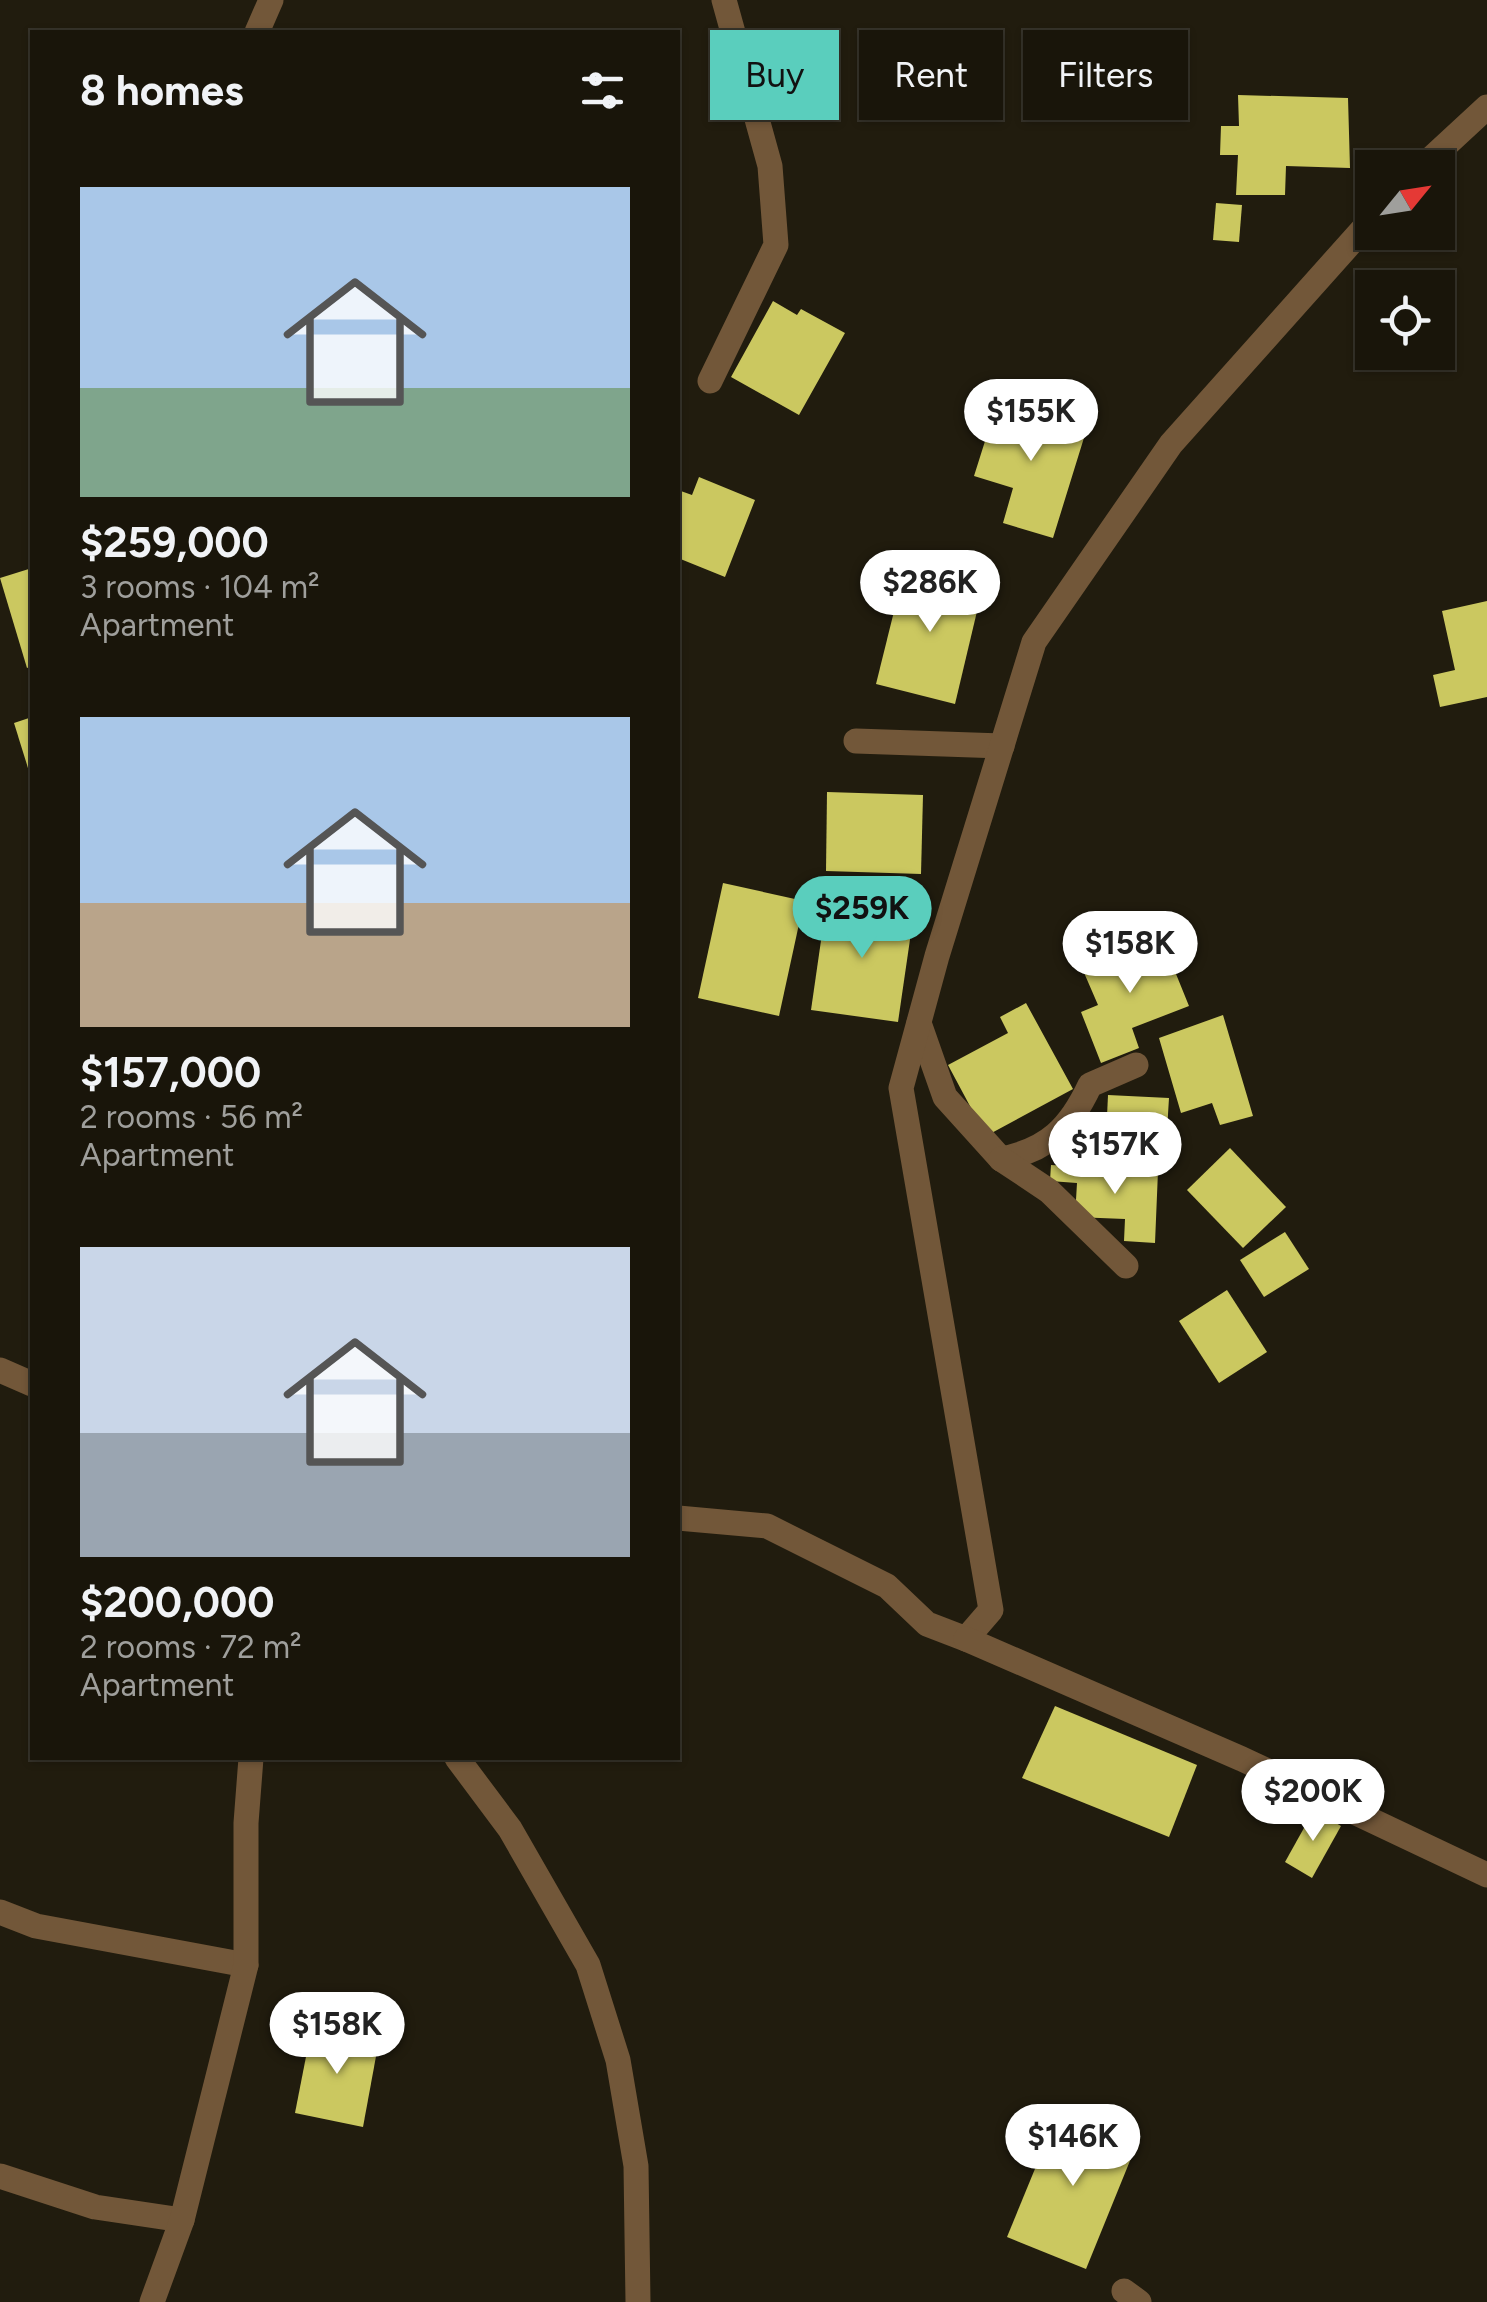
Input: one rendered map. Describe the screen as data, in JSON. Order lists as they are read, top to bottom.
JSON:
{
  "north": "top right",
  "page": {
    "chip": ["Buy", "Rent", "Filters"],
    "heading": "8 homes",
    "list": [
      {
        "name": "$259,000",
        "note": "3 rooms · 104 m² · Apartment"
      },
      {
        "name": "$157,000",
        "note": "2 rooms · 56 m² · Apartment"
      },
      {
        "name": "$200,000",
        "note": "2 rooms · 72 m² · Apartment"
      }
    ],
    "price": [
      "$155K",
      "$286K",
      "$259K",
      "$158K",
      "$157K",
      "$200K",
      "$158K",
      "$146K"
    ]
  }
}
